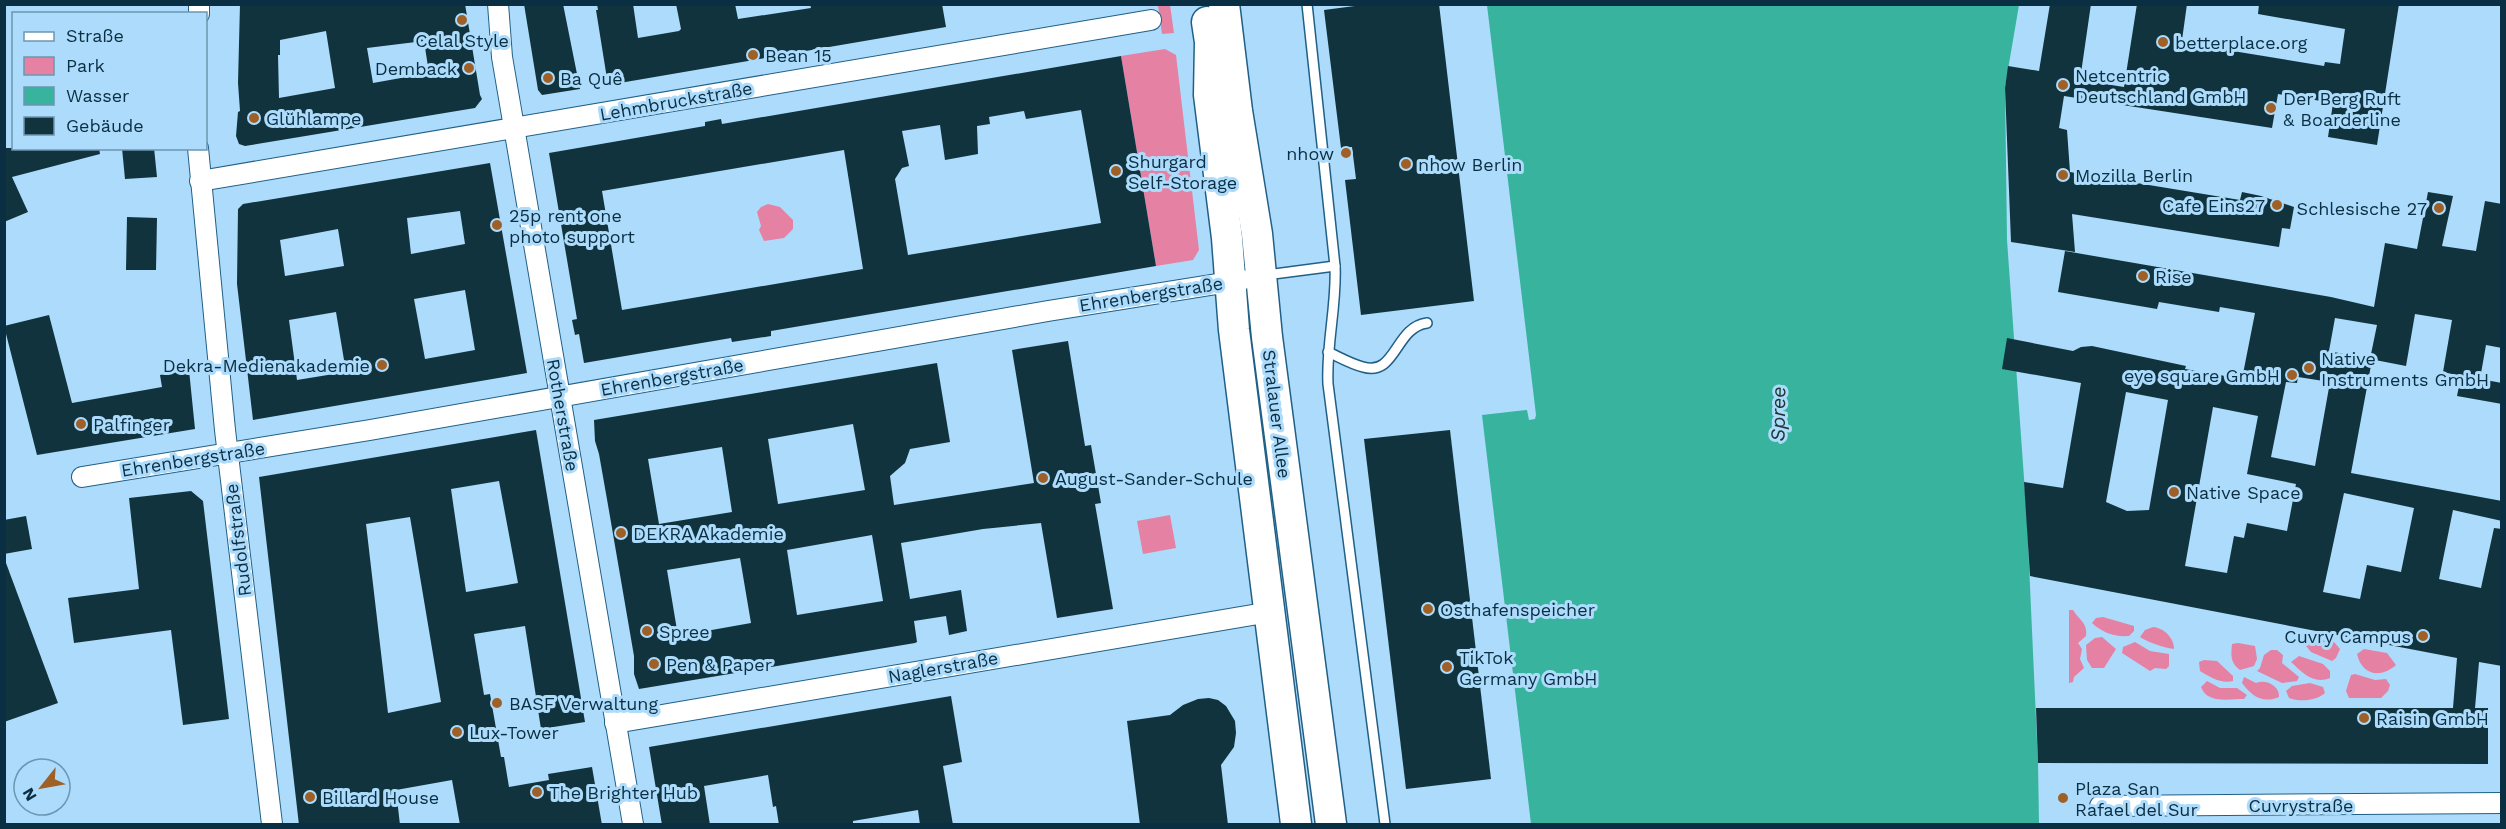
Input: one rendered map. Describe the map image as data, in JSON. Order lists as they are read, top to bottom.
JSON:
{
  "streets": {
    "main road": ["Stralauer Allee"],
    "street": [
      "Lehmbruckstraße",
      "Ehrenbergstraße",
      "Rotherstraße",
      "Rudolfstraße",
      "Naglerstraße",
      "Cuvrystraße"
    ]
  },
  "crossings": [
    ["Lehmbruckstraße", "Rotherstraße"],
    ["Lehmbruckstraße", "Rudolfstraße"],
    ["Ehrenbergstraße", "Stralauer Allee"],
    ["Ehrenbergstraße", "Rotherstraße"],
    ["Ehrenbergstraße", "Rudolfstraße"],
    ["Stralauer Allee", "Naglerstraße"],
    ["Rotherstraße", "Naglerstraße"]
  ],
  "water": ["Spree"],
  "places": [
    "Celal Style",
    "betterplace.org",
    "Bean 15",
    "Demback",
    "Ba Quê",
    "Netcentric Deutschland GmbH",
    "Der Berg Ruft & Boarderline",
    "Glühlampe",
    "nhow",
    "nhow Berlin",
    "Shurgard Self-Storage",
    "Mozilla Berlin",
    "Cafe Eins27",
    "Schlesische 27",
    "25p rent one photo support",
    "Rise",
    "Dekra-Medienakademie",
    "Native Instruments GmbH",
    "eye square GmbH",
    "Palfinger",
    "August-Sander-Schule",
    "Native Space",
    "DEKRA Akademie",
    "Osthafenspeicher",
    "Spree",
    "Cuvry Campus",
    "Pen & Paper",
    "TikTok Germany GmbH",
    "BASF Verwaltung",
    "Raisin GmbH",
    "Lux-Tower",
    "The Brighter Hub",
    "Billard House",
    "Plaza San Rafael del Sur"
  ],
  "legend": [
    "Straße",
    "Park",
    "Wasser",
    "Gebäude"
  ],
  "north": "bottom left"
}
